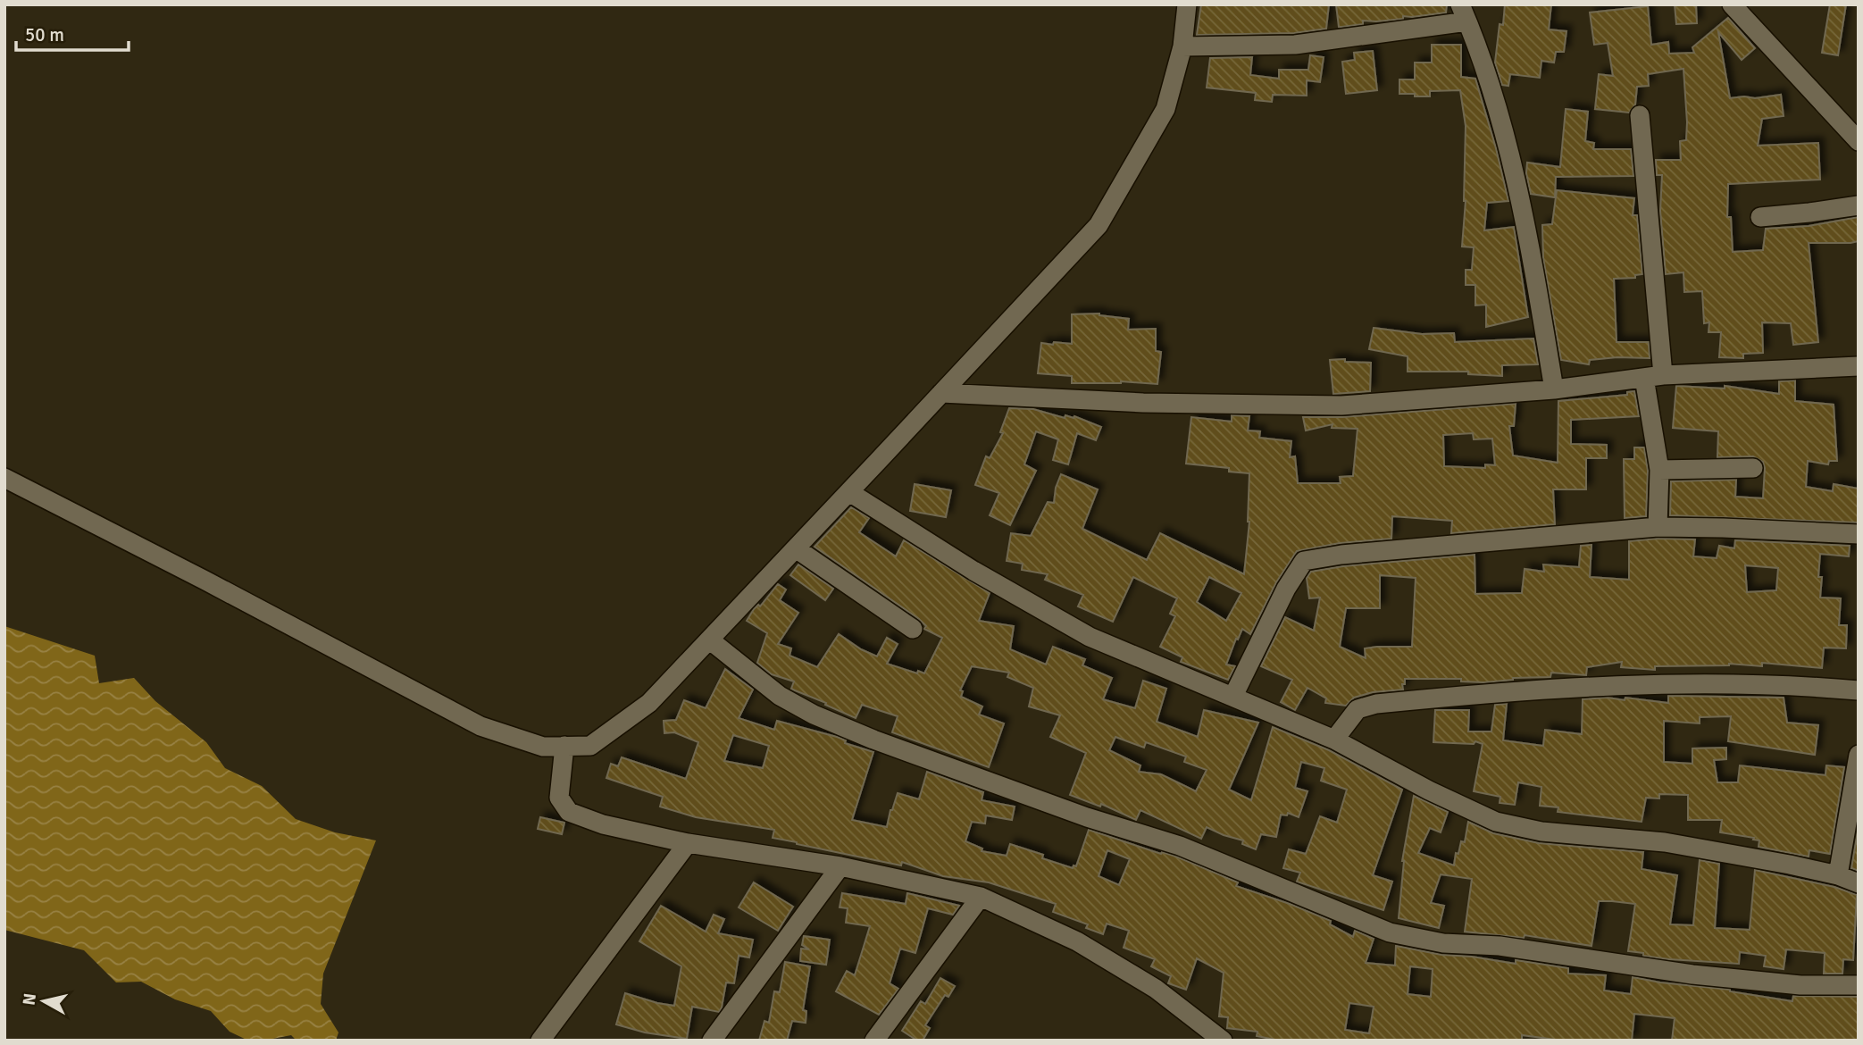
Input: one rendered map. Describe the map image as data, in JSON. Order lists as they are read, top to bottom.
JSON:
{
  "scale_bar": "50 m",
  "north": "left"
}
